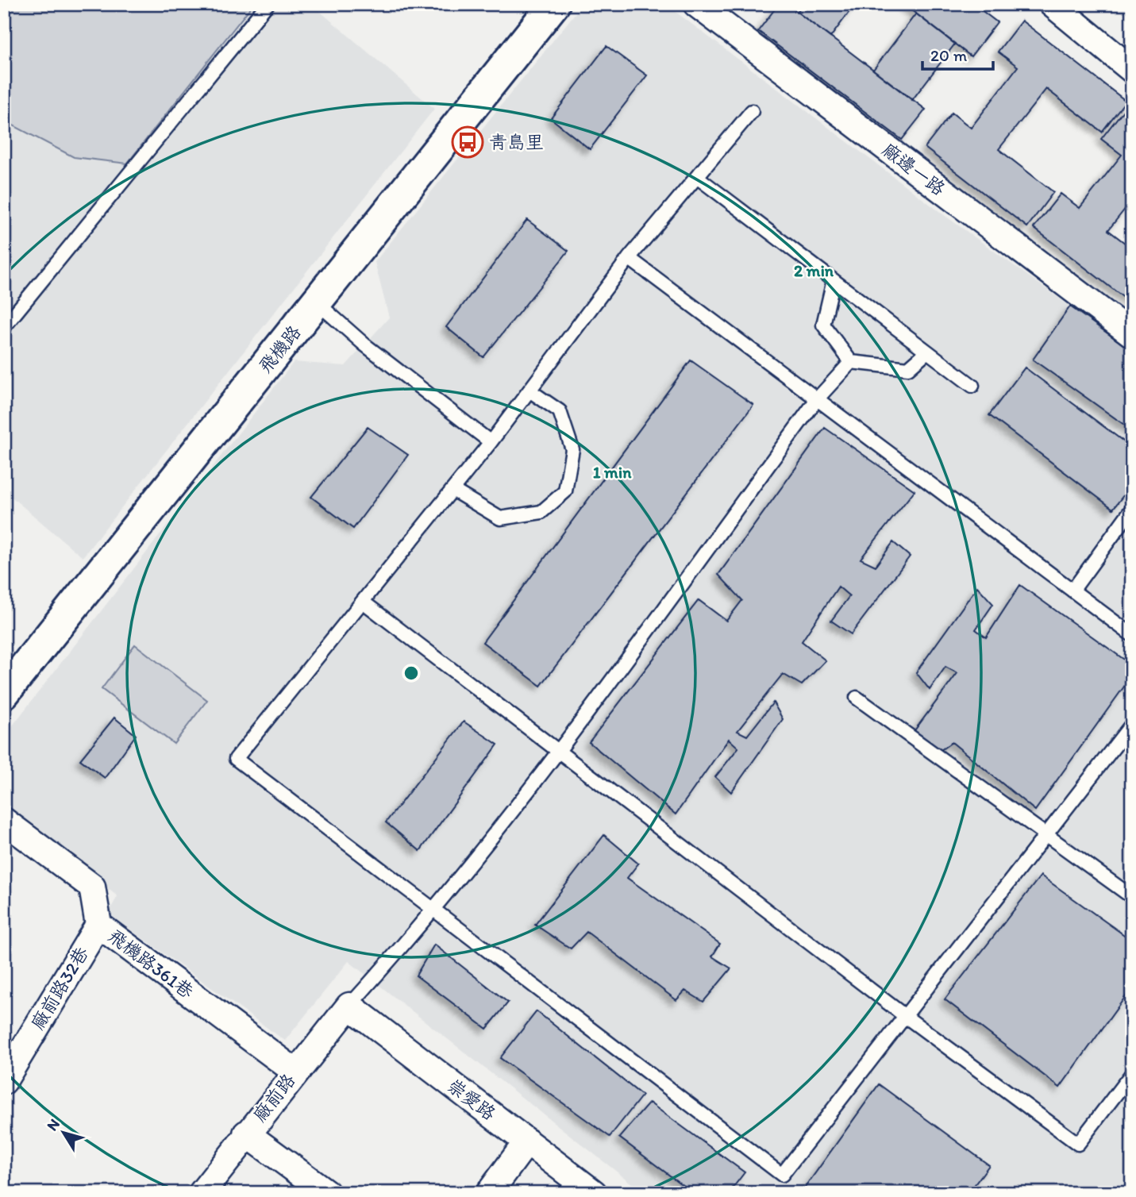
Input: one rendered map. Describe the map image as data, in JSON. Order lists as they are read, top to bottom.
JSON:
{
  "streets": {
    "street": [
      "廠邊一路",
      "飛機路",
      "飛機路361巷",
      "廠前路32巷",
      "廠前路",
      "崇愛路"
    ]
  },
  "crossings": [
    ["飛機路361巷", "廠前路32巷"],
    ["飛機路361巷", "廠前路"],
    ["廠前路", "崇愛路"]
  ],
  "places": {
    "bus stop": ["青島里"]
  },
  "scale_bar": "20 m",
  "north": "top left",
  "rings": ["2 min", "1 min"]
}
